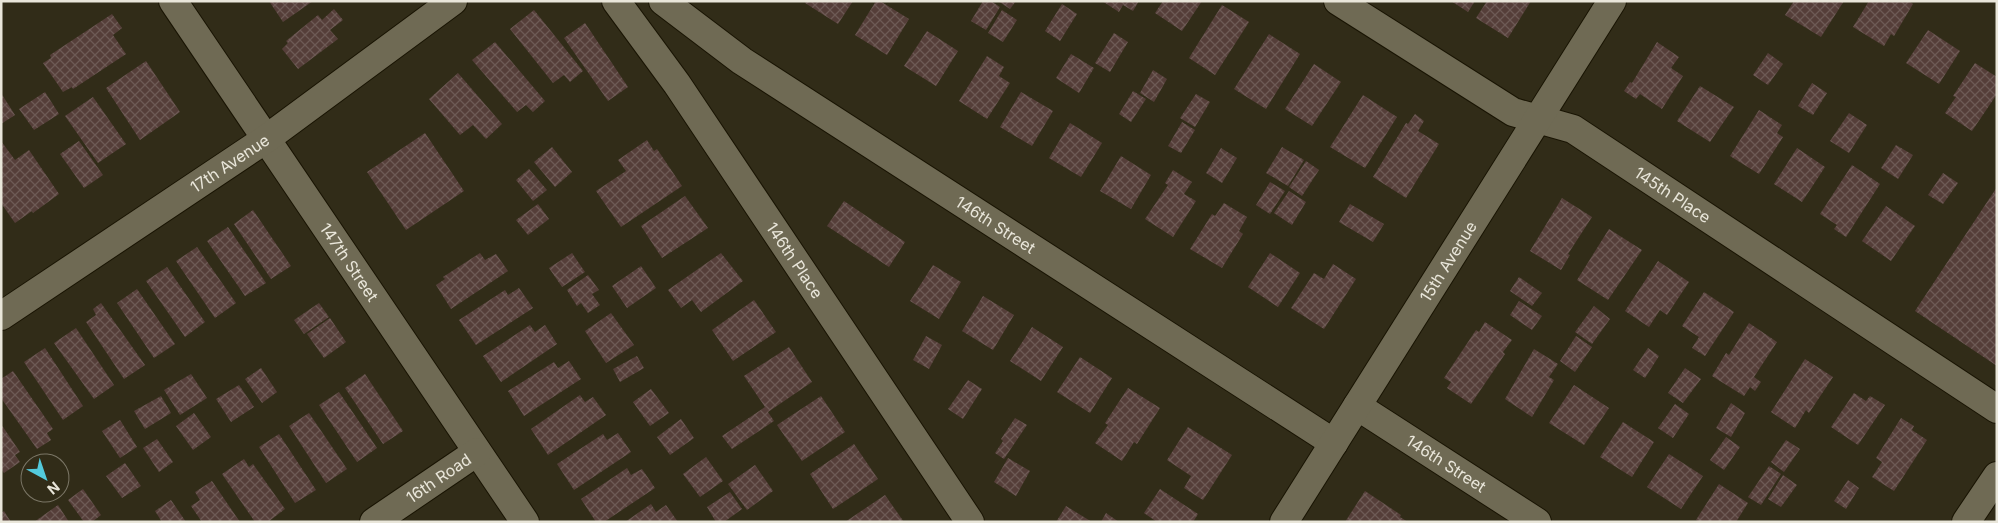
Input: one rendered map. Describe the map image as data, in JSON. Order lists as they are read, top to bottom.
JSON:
{
  "streets": {
    "street": [
      "17th Avenue",
      "145th Place",
      "146th Street",
      "146th Place",
      "147th Street",
      "15th Avenue",
      "16th Road"
    ]
  },
  "crossings": [
    ["17th Avenue", "147th Street"],
    ["145th Place", "15th Avenue"],
    ["146th Street", "15th Avenue"],
    ["147th Street", "16th Road"]
  ],
  "north": "bottom right"
}
